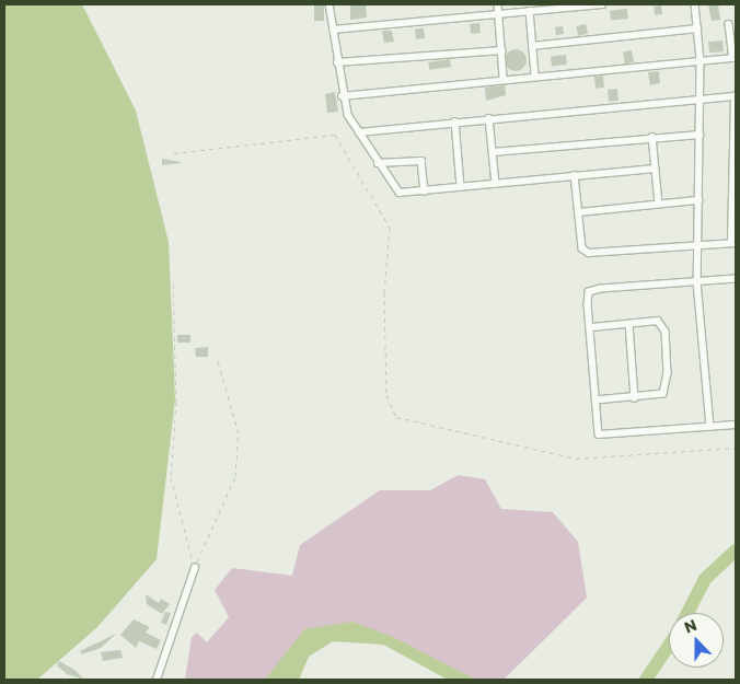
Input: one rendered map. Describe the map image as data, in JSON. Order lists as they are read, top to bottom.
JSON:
{
  "north": "top"
}
